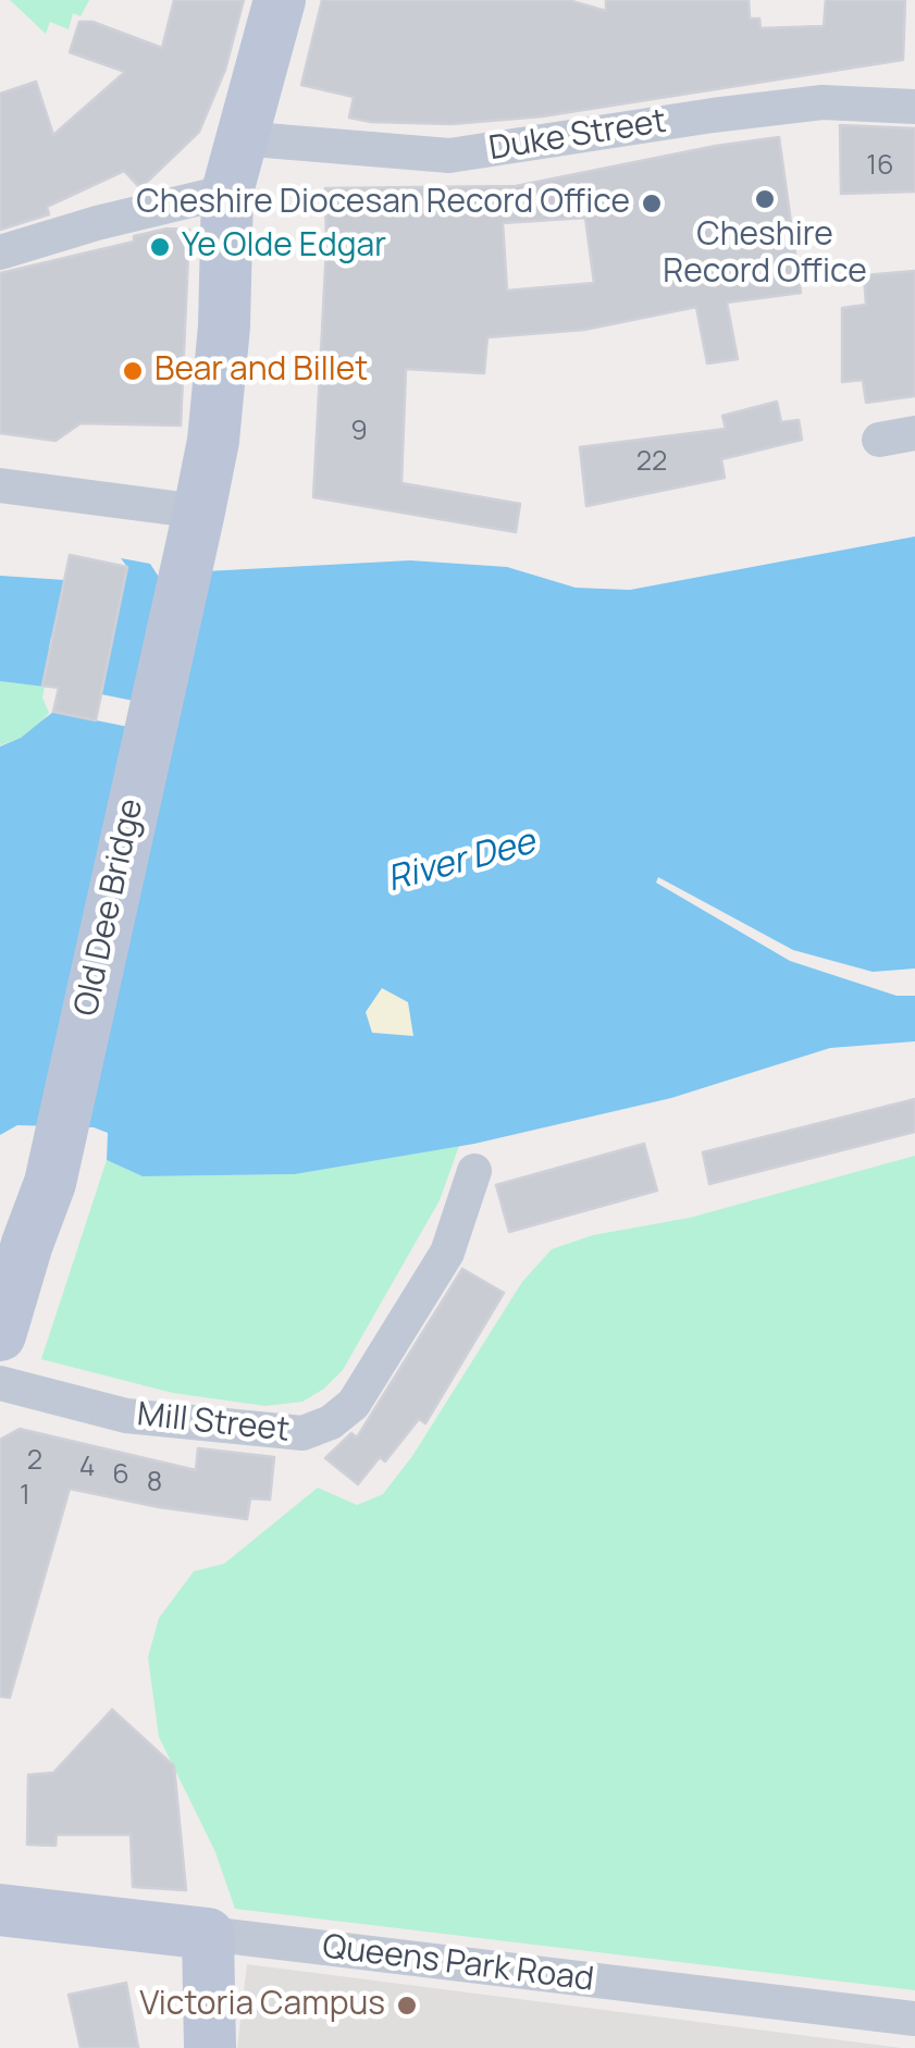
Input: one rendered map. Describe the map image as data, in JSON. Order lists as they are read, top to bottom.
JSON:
{
  "streets": {
    "street": [
      "Duke Street",
      "Old Dee Bridge",
      "Mill Street",
      "Queens Park Road"
    ]
  },
  "crossings": [
    ["Duke Street", "Old Dee Bridge"]
  ],
  "water": ["River Dee"],
  "places": [
    "Cheshire Record Office",
    "Cheshire Diocesan Record Office",
    "Ye Olde Edgar",
    "Bear and Billet",
    "Victoria Campus"
  ],
  "house_numbers": [
    "16",
    "9",
    "22",
    "2",
    "4",
    "6",
    "8",
    "1"
  ]
}
